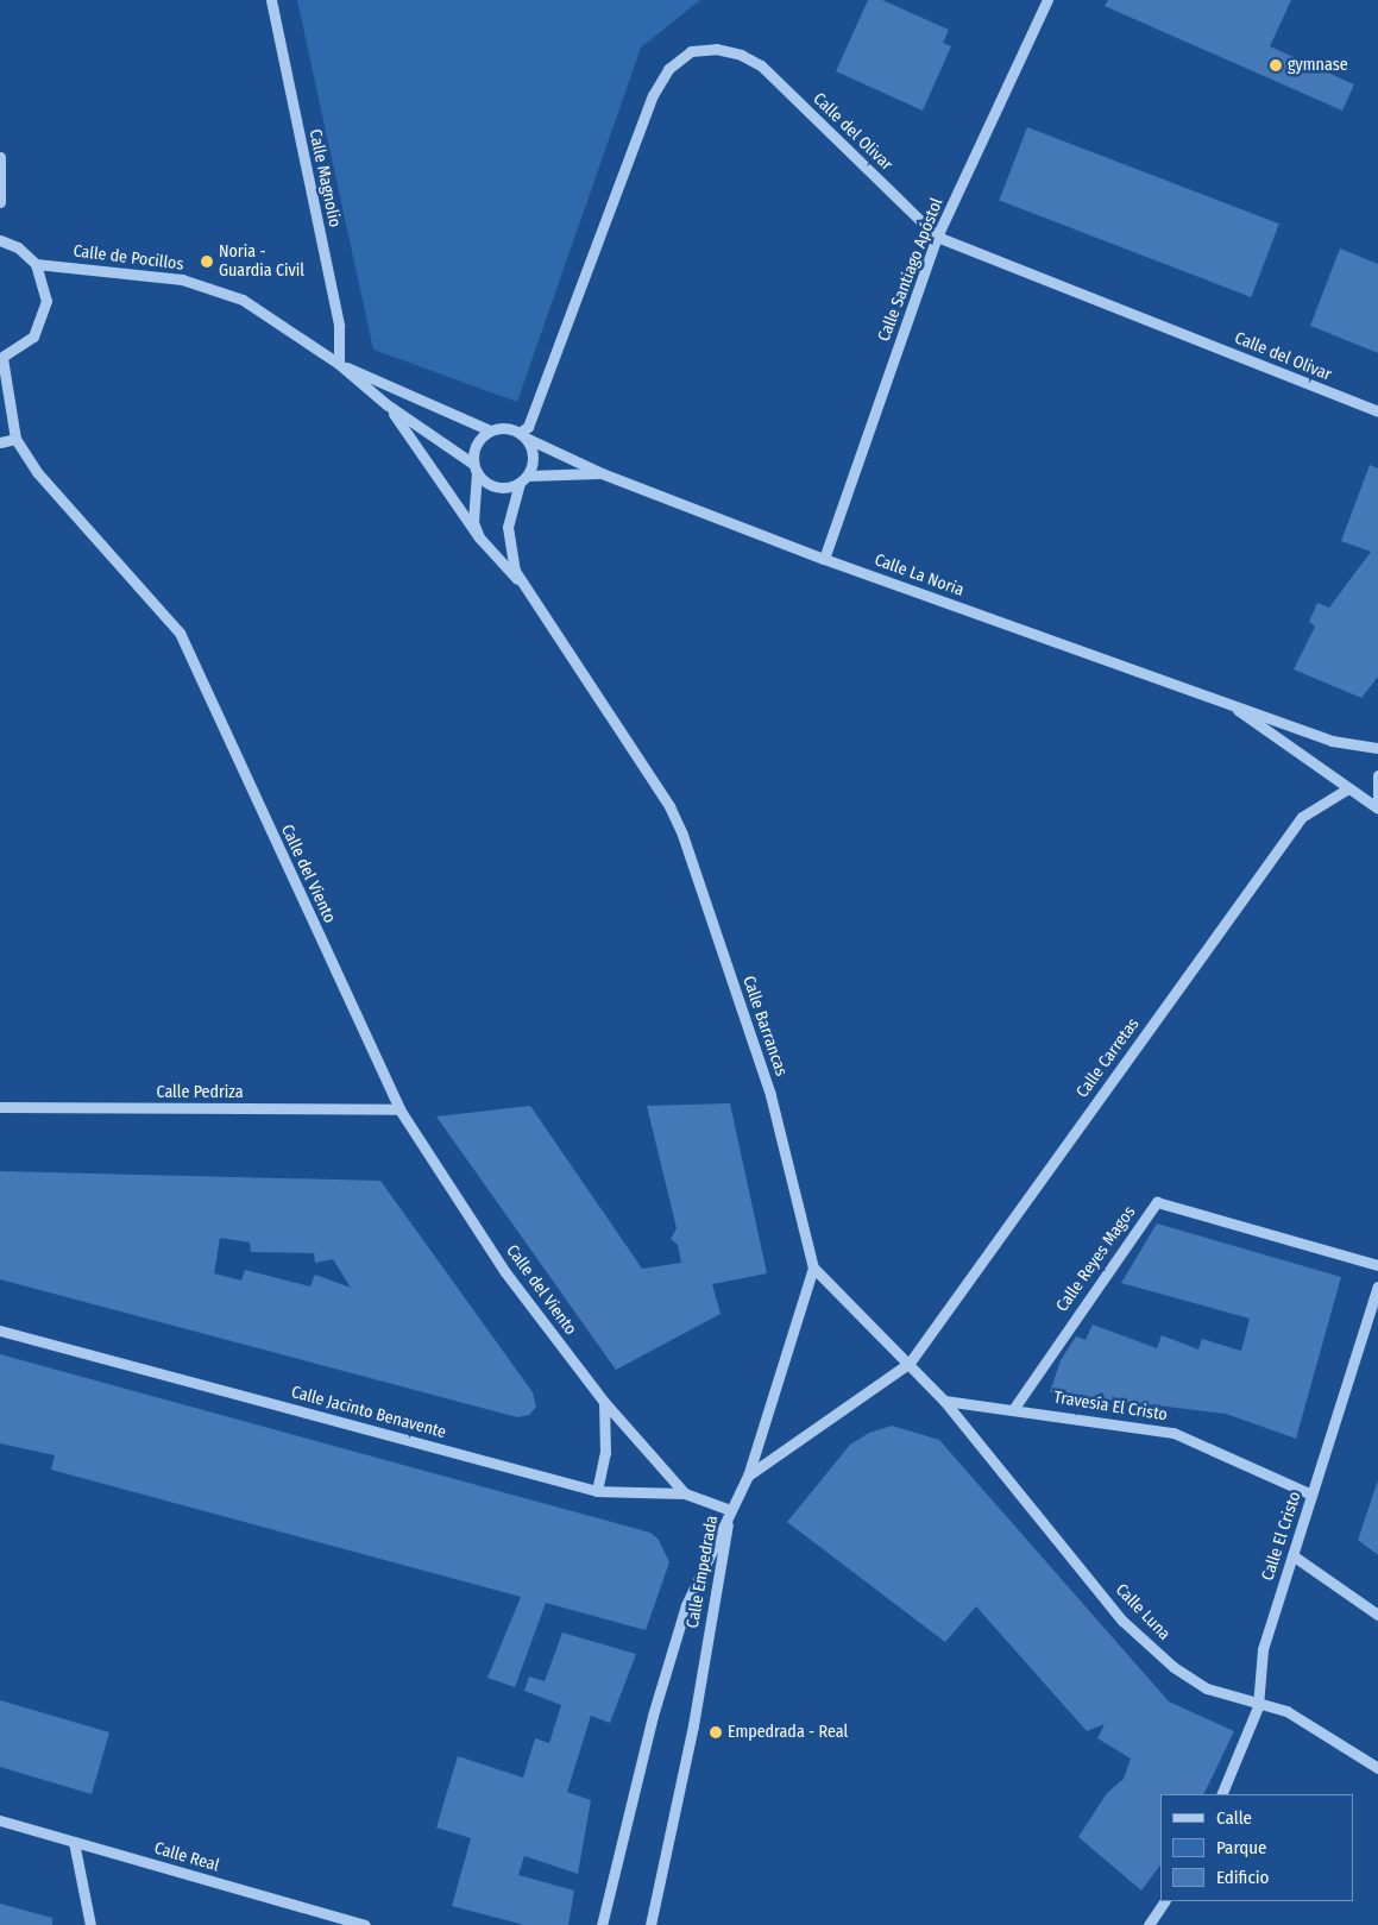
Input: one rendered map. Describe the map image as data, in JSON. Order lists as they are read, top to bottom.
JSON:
{
  "streets": {
    "street": [
      "Calle del Olivar",
      "Calle Magnolio",
      "Calle de Pocillos",
      "Calle Santiago Apóstol",
      "Calle La Noria",
      "Calle del Viento",
      "Calle Barrancas",
      "Calle Carretas",
      "Calle Pedriza",
      "Calle Reyes Magos",
      "Travesía El Cristo",
      "Calle Jacinto Benavente",
      "Calle El Cristo",
      "Calle Empedrada",
      "Calle Luna",
      "Calle Real"
    ]
  },
  "crossings": [
    ["Calle del Olivar", "Calle de Pocillos"],
    ["Calle del Olivar", "Calle Santiago Apóstol"],
    ["Calle del Olivar", "Calle La Noria"],
    ["Calle del Olivar", "Calle Barrancas"],
    ["Calle Magnolio", "Calle de Pocillos"],
    ["Calle de Pocillos", "Calle La Noria"],
    ["Calle de Pocillos", "Calle Barrancas"],
    ["Calle Santiago Apóstol", "Calle La Noria"],
    ["Calle La Noria", "Calle Barrancas"],
    ["Calle La Noria", "Calle Carretas"],
    ["Calle del Viento", "Calle Pedriza"],
    ["Calle del Viento", "Calle Jacinto Benavente"],
    ["Calle Reyes Magos", "Travesía El Cristo"],
    ["Travesía El Cristo", "Calle El Cristo"],
    ["Travesía El Cristo", "Calle Luna"],
    ["Calle Jacinto Benavente", "Calle Empedrada"],
    ["Calle El Cristo", "Calle Luna"]
  ],
  "places": ["gymnase", "Noria - Guardia Civil", "Empedrada - Real"],
  "legend": ["Calle", "Parque", "Edificio"]
}
